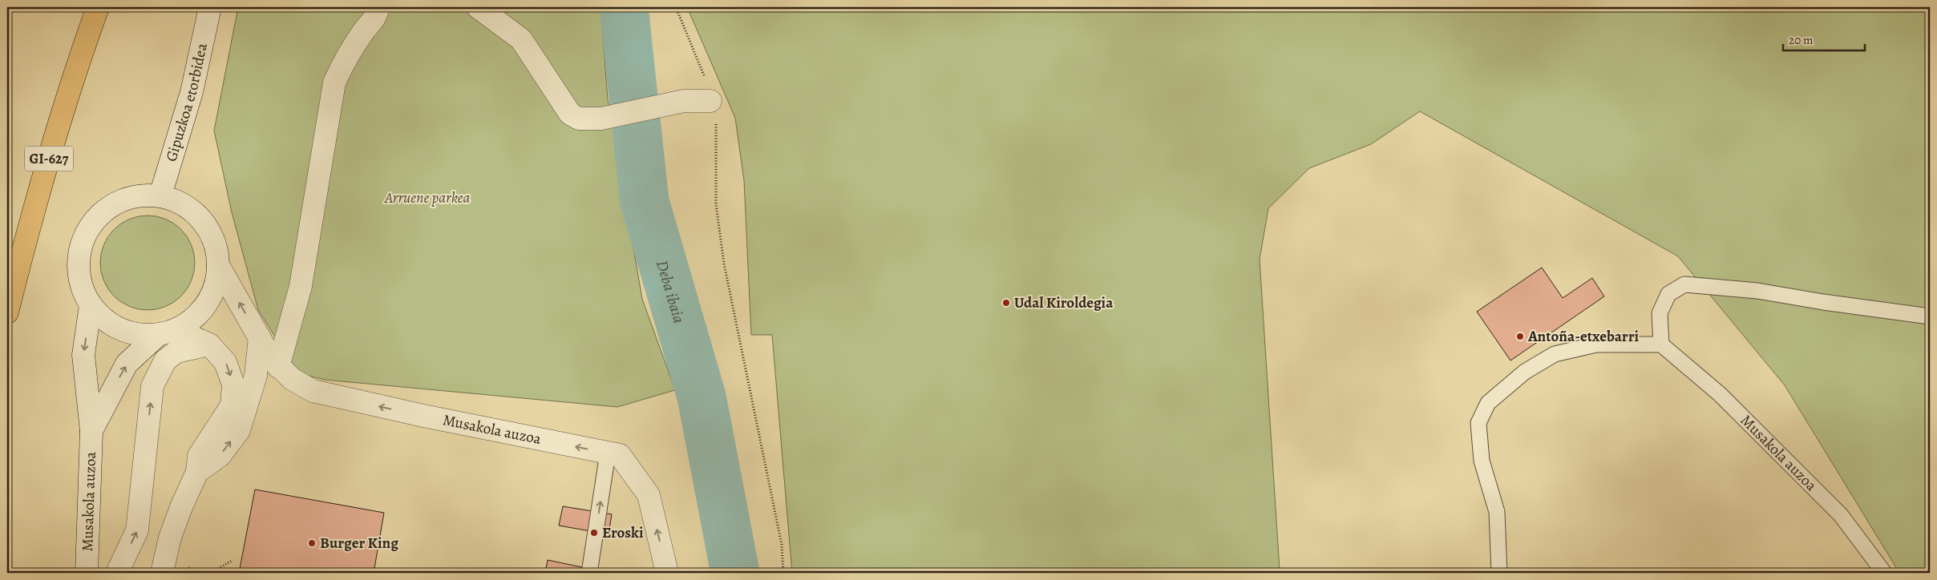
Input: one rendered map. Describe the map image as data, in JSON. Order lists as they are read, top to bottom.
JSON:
{
  "streets": {
    "main road": ["GI-627"],
    "street": ["Gipuzkoa etorbidea", "Musakola auzoa"]
  },
  "crossings": [
    ["Gipuzkoa etorbidea", "Musakola auzoa"]
  ],
  "water": ["Deba ibaia"],
  "parks": ["Arruene parkea"],
  "places": [
    "Udal Kiroldegia",
    "Antoña-etxebarri",
    "Eroski",
    "Burger King"
  ],
  "scale_bar": "20 m"
}
